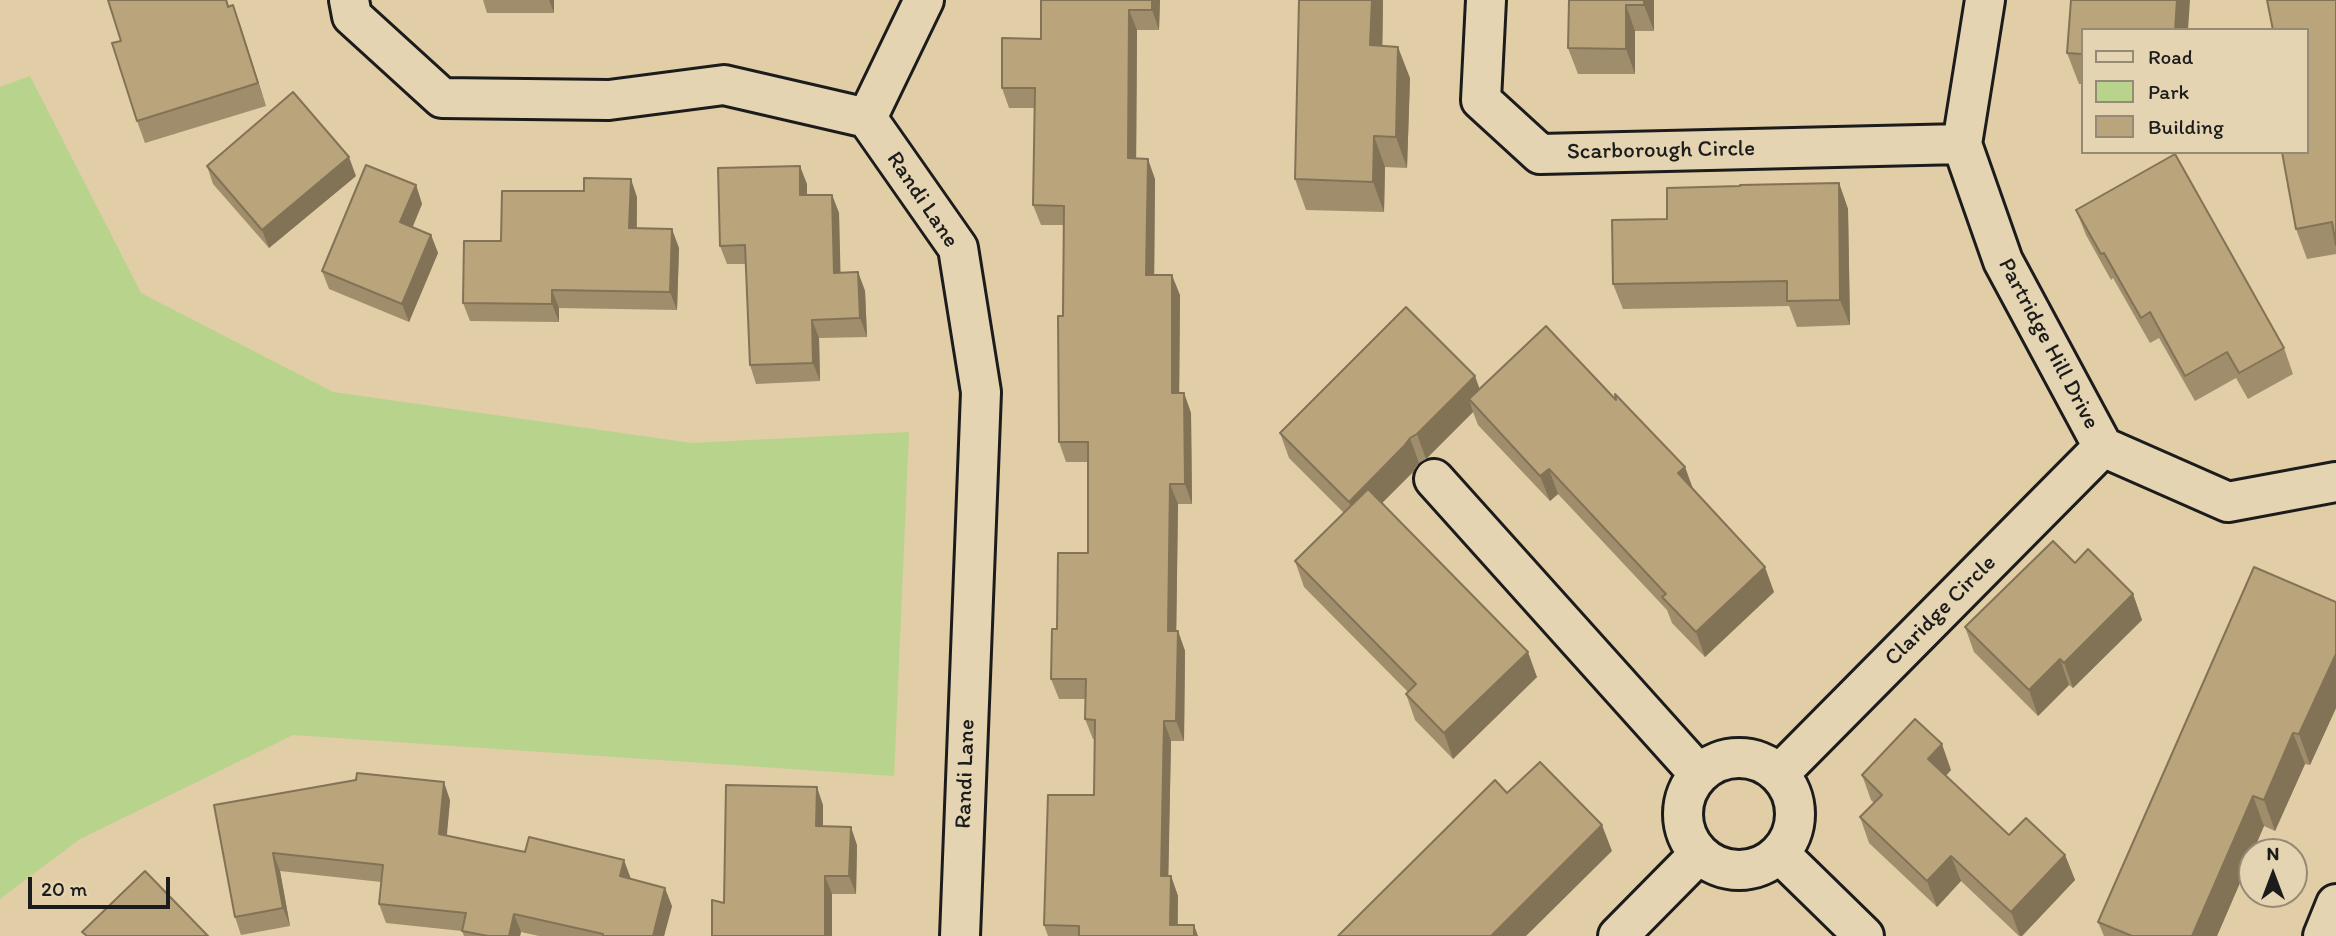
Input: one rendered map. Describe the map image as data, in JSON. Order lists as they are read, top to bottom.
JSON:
{
  "streets": {
    "street": [
      "Scarborough Circle",
      "Randi Lane",
      "Partridge Hill Drive",
      "Claridge Circle"
    ]
  },
  "crossings": [
    ["Scarborough Circle", "Partridge Hill Drive"],
    ["Partridge Hill Drive", "Claridge Circle"]
  ],
  "legend": ["Road", "Park", "Building"],
  "scale_bar": "20 m",
  "north": "top"
}
